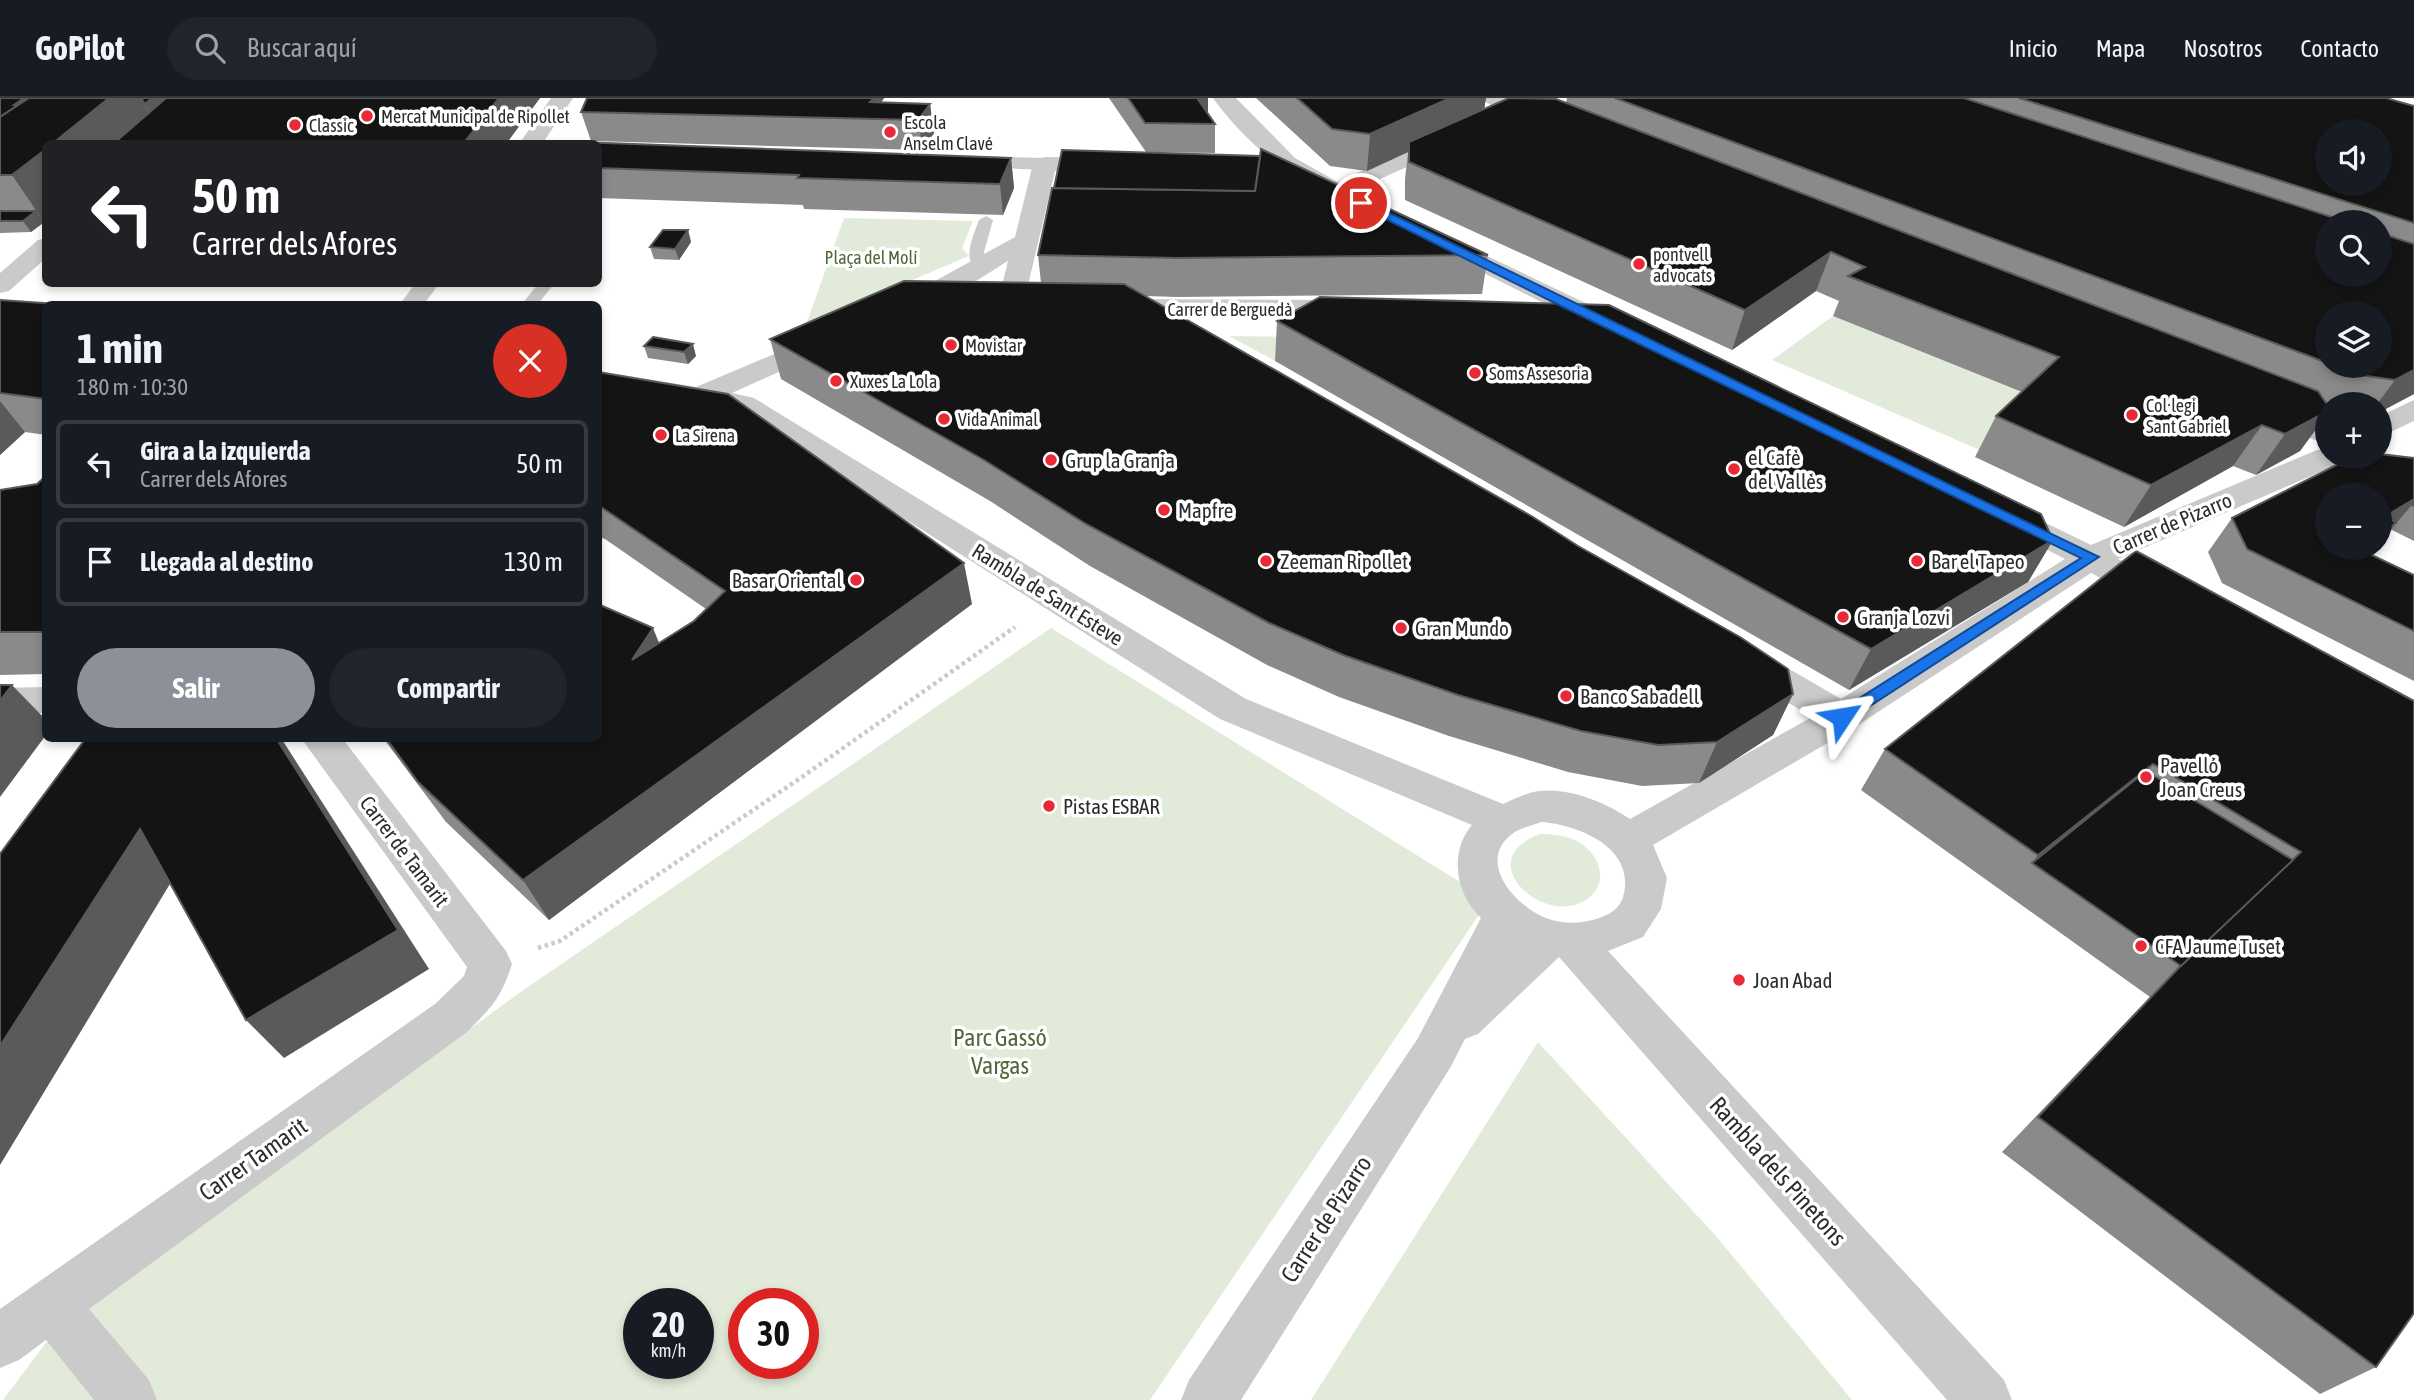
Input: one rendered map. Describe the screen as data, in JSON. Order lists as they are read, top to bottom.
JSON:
{
  "streets": {
    "street": [
      "Carrer de Berguedà",
      "Carrer de Pizarro",
      "Rambla de Sant Esteve",
      "Carrer de Tamarit",
      "Carrer Tamarit",
      "Rambla dels Pinetons"
    ]
  },
  "crossings": [
    ["Carrer de Pizarro", "Rambla de Sant Esteve"],
    ["Carrer de Pizarro", "Rambla dels Pinetons"],
    ["Rambla de Sant Esteve", "Rambla dels Pinetons"],
    ["Carrer de Tamarit", "Carrer Tamarit"]
  ],
  "parks": ["Plaça del Molí", "Parc Gassó Vargas"],
  "places": [
    "Mercat Municipal de Ripollet",
    "Classic",
    "Escola Anselm Clavé",
    "pontvell advocats",
    "Movistar",
    "Soms Assesoria",
    "Xuxes La Lola",
    "Col·legi Sant Gabriel",
    "Vida Animal",
    "La Sirena",
    "Grup la Granja",
    "el Cafè del Vallès",
    "Mapfre",
    "Zeeman Ripollet",
    "Bar el Tapeo",
    "Basar Oriental",
    "Granja Lozvi",
    "Gran Mundo",
    "Banco Sabadell",
    "Pavelló Joan Creus",
    "Pistas ESBAR",
    "CFA Jaume Tuset",
    "Joan Abad"
  ],
  "page": {
    "header": "GoPilot",
    "search": "Buscar aquí",
    "nav": [
      "Inicio",
      "Mapa",
      "Nosotros",
      "Contacto"
    ],
    "map_buttons": ["+", "−"],
    "turn": ["50 m", "Carrer dels Afores"],
    "heading": ["1 min", "180 m · 10:30"],
    "list": [
      {
        "name": "Gira a la izquierda",
        "note": "Carrer dels Afores",
        "value": "50 m"
      },
      {
        "name": "Llegada al destino",
        "value": "130 m"
      }
    ],
    "buttons": ["Salir", "Compartir"],
    "speed": "20 km/h",
    "limit": "30"
  }
}
